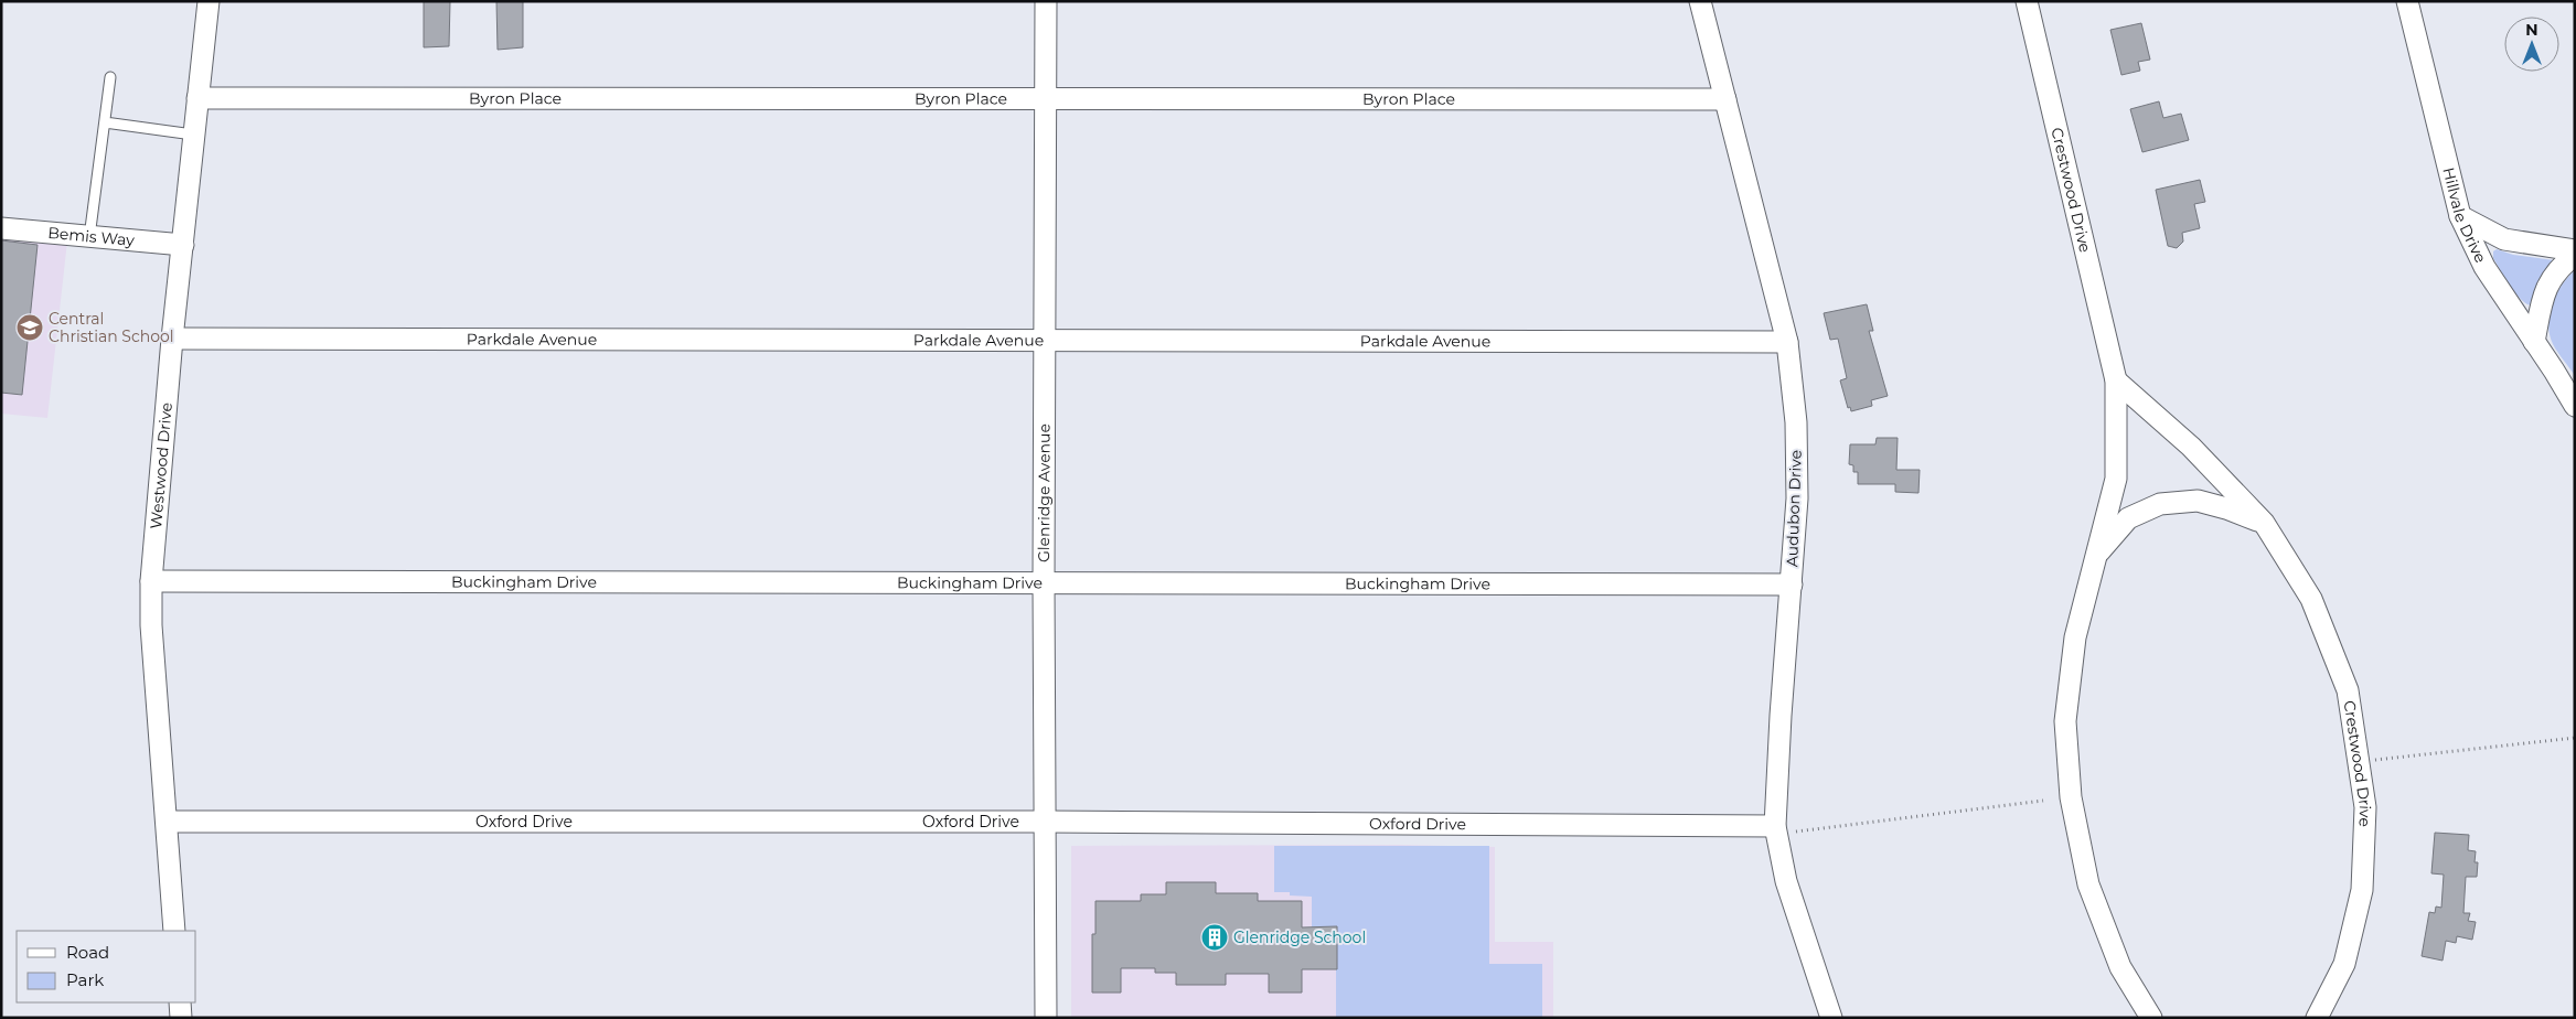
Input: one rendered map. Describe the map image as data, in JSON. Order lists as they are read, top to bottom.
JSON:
{
  "streets": {
    "street": [
      "Byron Place",
      "Crestwood Drive",
      "Hillvale Drive",
      "Bemis Way",
      "Parkdale Avenue",
      "Westwood Drive",
      "Glenridge Avenue",
      "Audubon Drive",
      "Buckingham Drive",
      "Oxford Drive"
    ]
  },
  "crossings": [
    ["Byron Place", "Westwood Drive"],
    ["Byron Place", "Glenridge Avenue"],
    ["Byron Place", "Audubon Drive"],
    ["Bemis Way", "Westwood Drive"],
    ["Parkdale Avenue", "Westwood Drive"],
    ["Parkdale Avenue", "Glenridge Avenue"],
    ["Parkdale Avenue", "Audubon Drive"],
    ["Westwood Drive", "Buckingham Drive"],
    ["Westwood Drive", "Oxford Drive"],
    ["Glenridge Avenue", "Buckingham Drive"],
    ["Glenridge Avenue", "Oxford Drive"],
    ["Audubon Drive", "Buckingham Drive"],
    ["Audubon Drive", "Oxford Drive"]
  ],
  "places": {
    "school or university": ["Central Christian School"],
    "building": ["Glenridge School"]
  },
  "legend": ["Road", "Park"],
  "north": "top"
}
